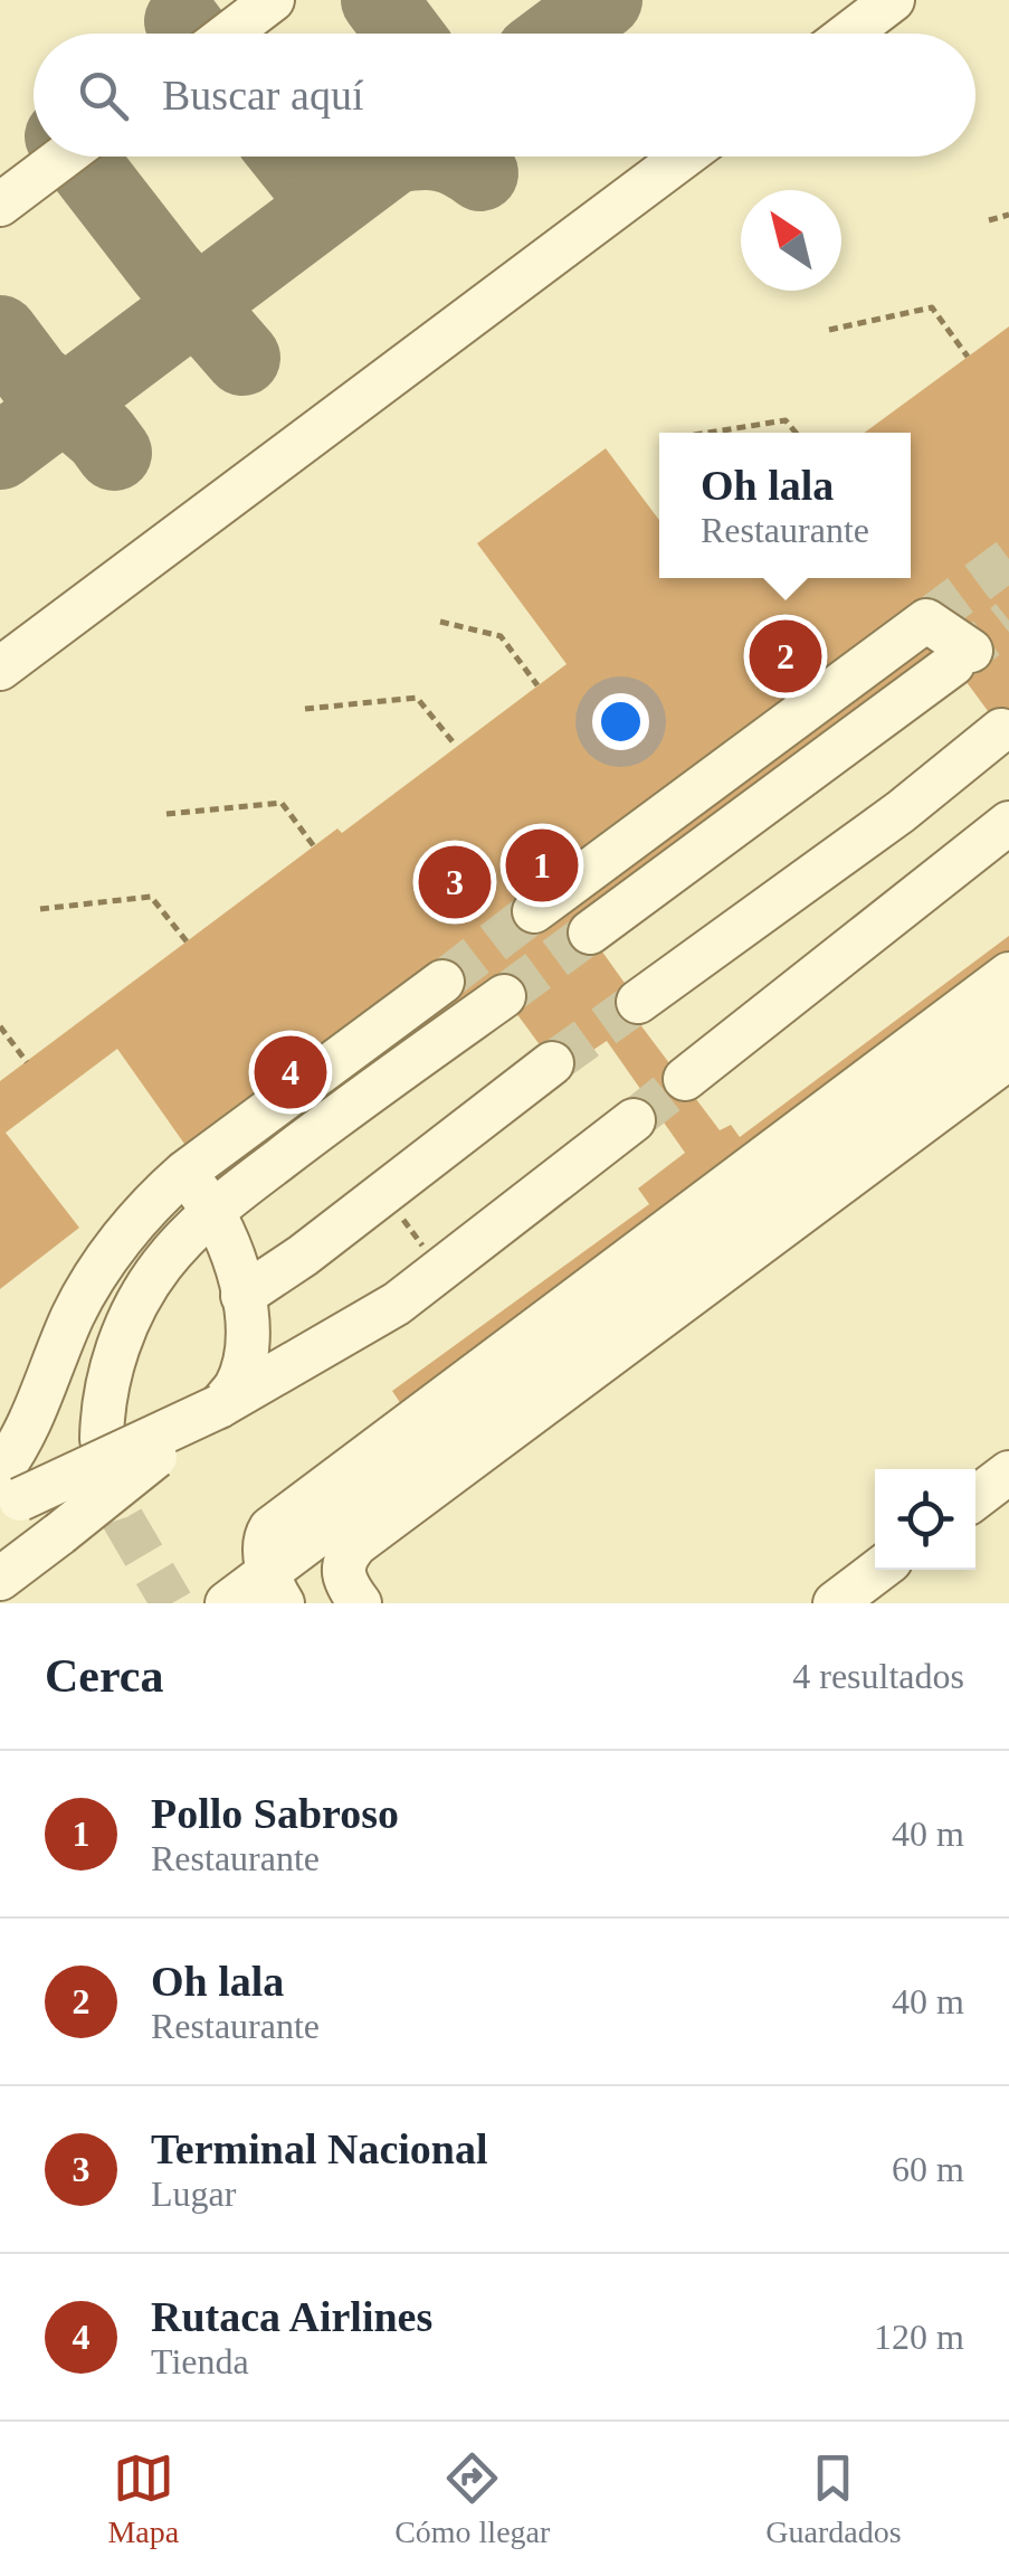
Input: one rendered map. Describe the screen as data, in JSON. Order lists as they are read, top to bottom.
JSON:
{
  "north": "top left",
  "page": {
    "search": "Buscar aquí",
    "popup": ["Oh lala", "Restaurante"],
    "pins": [
      "2",
      "1",
      "3",
      "4"
    ],
    "heading": ["Cerca", "4 resultados"],
    "list": [
      {
        "mark": "1",
        "name": "Pollo Sabroso",
        "note": "Restaurante",
        "value": "40 m"
      },
      {
        "mark": "2",
        "name": "Oh lala",
        "note": "Restaurante",
        "value": "40 m"
      },
      {
        "mark": "3",
        "name": "Terminal Nacional",
        "note": "Lugar",
        "value": "60 m"
      },
      {
        "mark": "4",
        "name": "Rutaca Airlines",
        "note": "Tienda",
        "value": "120 m"
      }
    ],
    "nav": ["Mapa", "Cómo llegar", "Guardados"]
  }
}
